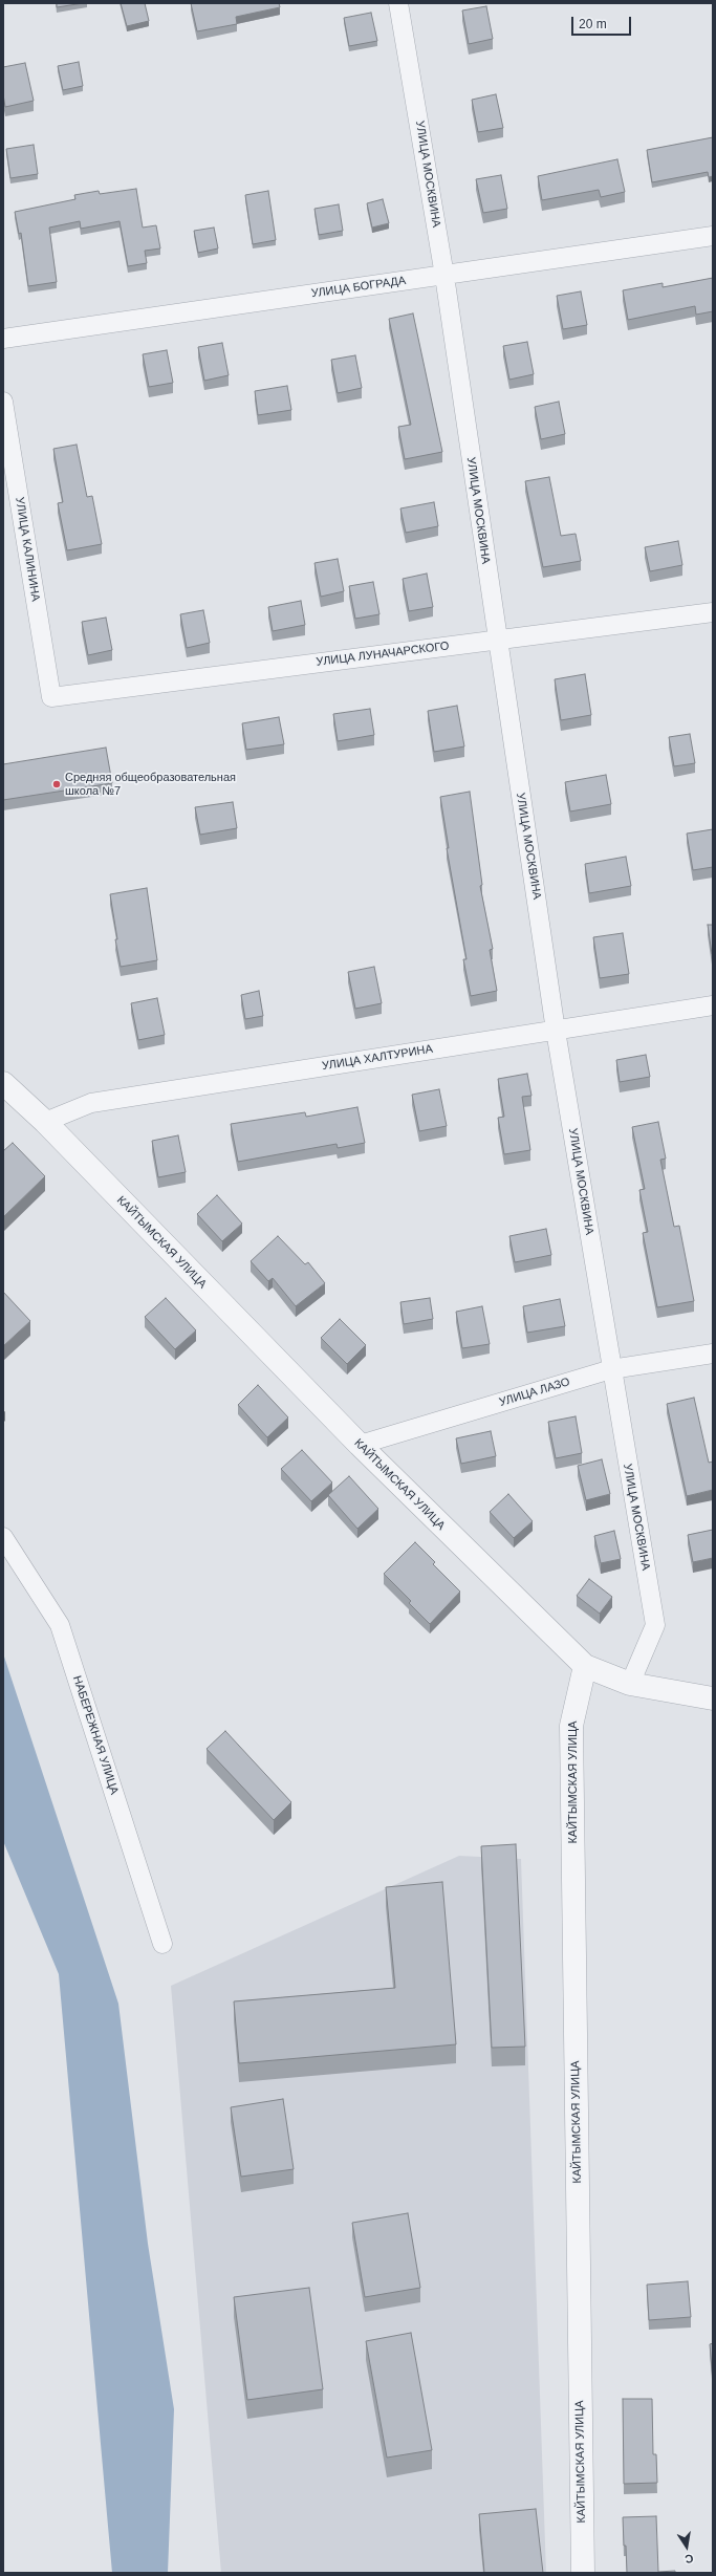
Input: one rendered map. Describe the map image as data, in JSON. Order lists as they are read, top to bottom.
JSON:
{
  "streets": {
    "street": [
      "УЛИЦА МОСКВИНА",
      "УЛИЦА БОГРАДА",
      "УЛИЦА КАЛИНИНА",
      "УЛИЦА ЛУНАЧАРСКОГО",
      "УЛИЦА ХАЛТУРИНА",
      "КАЙТЫМСКАЯ УЛИЦА",
      "УЛИЦА ЛАЗО",
      "НАБЕРЕЖНАЯ УЛИЦА"
    ]
  },
  "crossings": [
    ["УЛИЦА МОСКВИНА", "УЛИЦА БОГРАДА"],
    ["УЛИЦА МОСКВИНА", "УЛИЦА ЛУНАЧАРСКОГО"],
    ["УЛИЦА МОСКВИНА", "УЛИЦА ХАЛТУРИНА"],
    ["УЛИЦА МОСКВИНА", "УЛИЦА ЛАЗО"],
    ["УЛИЦА КАЛИНИНА", "УЛИЦА ЛУНАЧАРСКОГО"],
    ["УЛИЦА ХАЛТУРИНА", "КАЙТЫМСКАЯ УЛИЦА"],
    ["КАЙТЫМСКАЯ УЛИЦА", "УЛИЦА ЛАЗО"]
  ],
  "places": ["Средняя общеобразовательная школа №7"],
  "scale_bar": "20 m",
  "north": "bottom"
}
